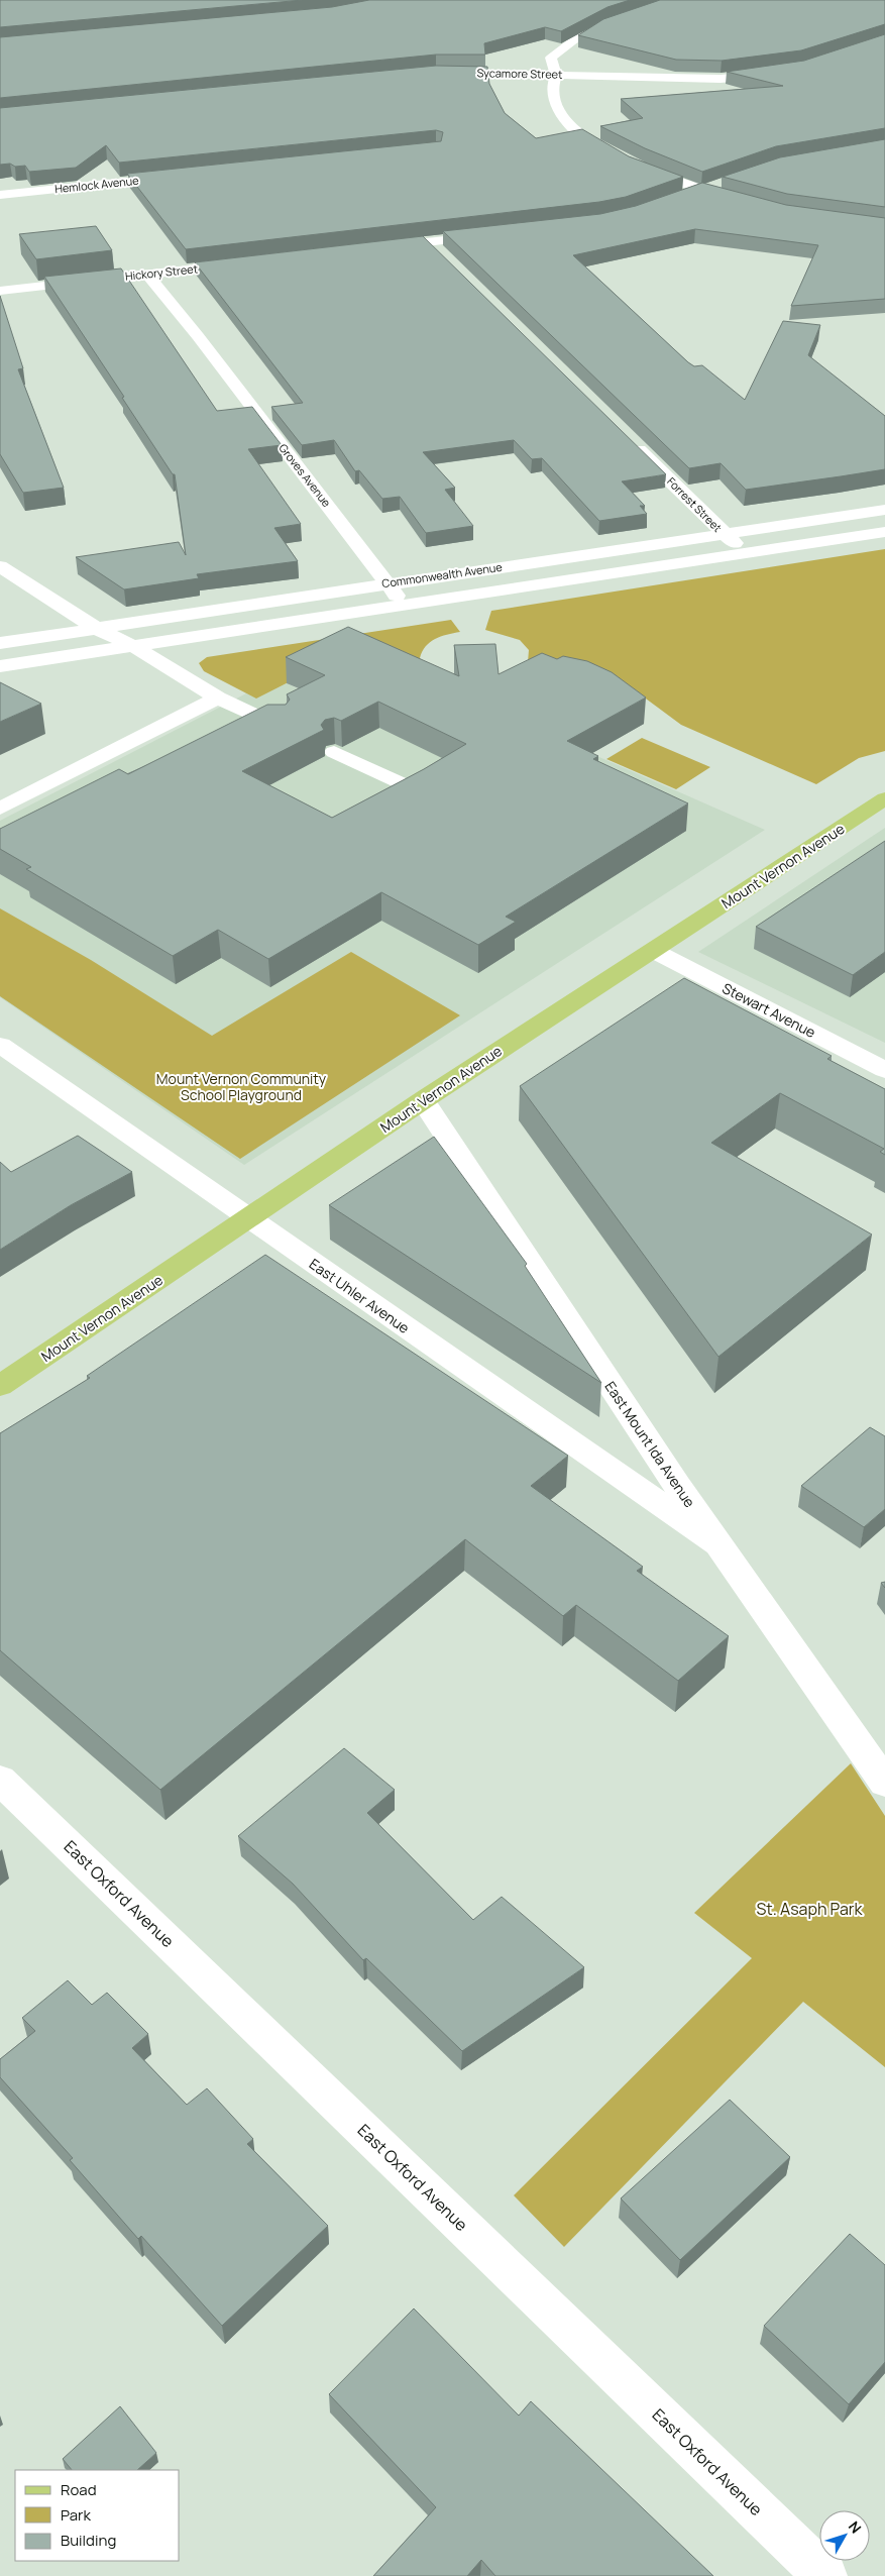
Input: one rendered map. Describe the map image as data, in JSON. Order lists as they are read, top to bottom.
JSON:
{
  "streets": {
    "main road": ["Mount Vernon Avenue"],
    "street": [
      "Sycamore Street",
      "Hemlock Avenue",
      "Hickory Street",
      "Groves Avenue",
      "Forrest Street",
      "Commonwealth Avenue",
      "Stewart Avenue",
      "East Uhler Avenue",
      "East Mount Ida Avenue",
      "East Oxford Avenue"
    ]
  },
  "crossings": [
    ["Hickory Street", "Groves Avenue"],
    ["Groves Avenue", "Commonwealth Avenue"],
    ["Forrest Street", "Commonwealth Avenue"],
    ["Mount Vernon Avenue", "Stewart Avenue"],
    ["Mount Vernon Avenue", "East Uhler Avenue"],
    ["Mount Vernon Avenue", "East Mount Ida Avenue"],
    ["East Uhler Avenue", "East Mount Ida Avenue"]
  ],
  "parks": ["Mount Vernon Community School Playground", "St. Asaph Park"],
  "legend": ["Road", "Park", "Building"],
  "north": "top right"
}
